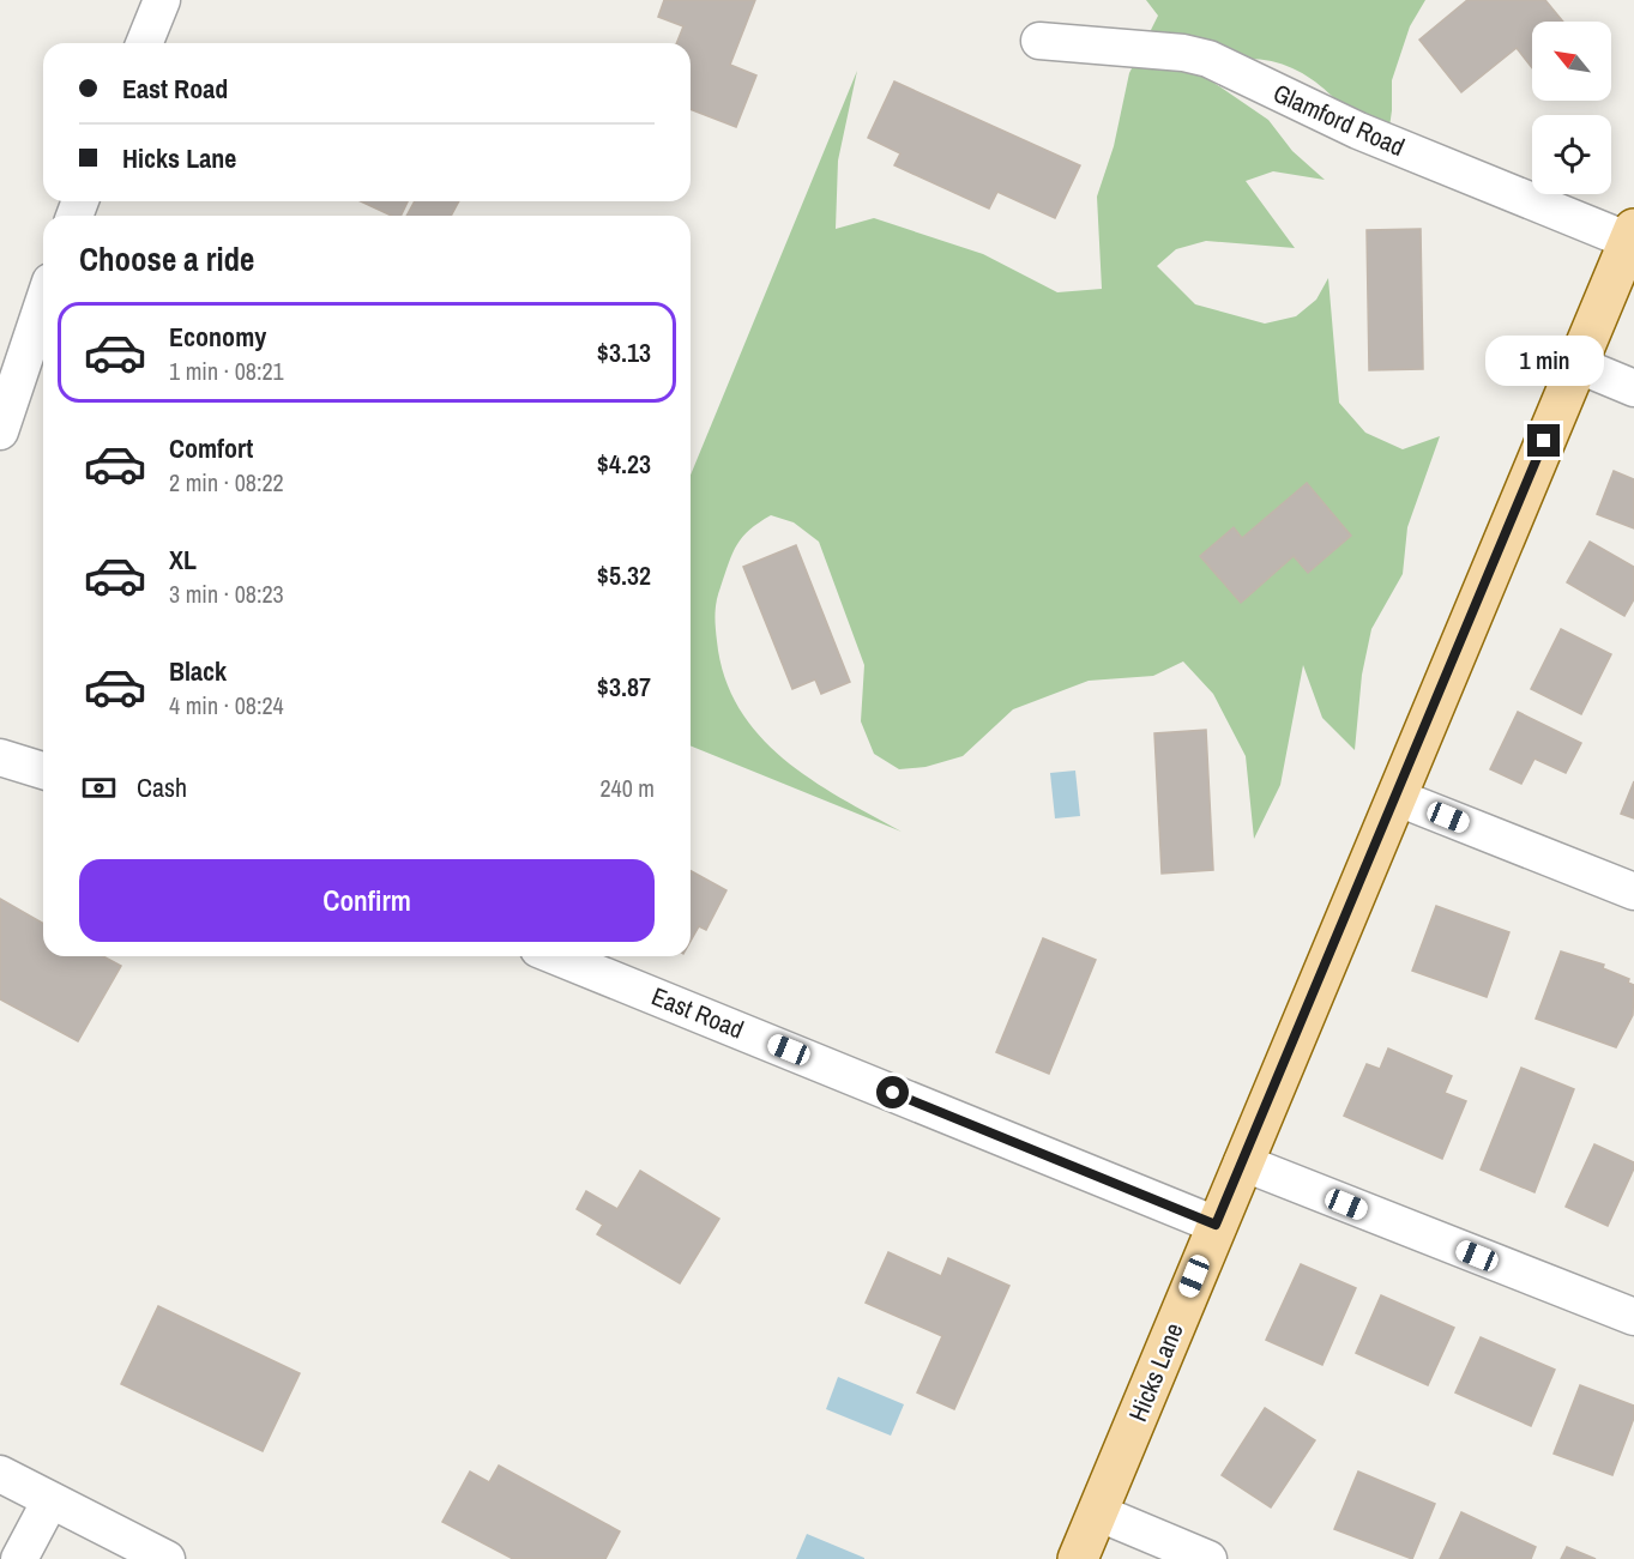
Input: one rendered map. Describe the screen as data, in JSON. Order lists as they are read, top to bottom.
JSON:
{
  "streets": {
    "main road": ["Hicks Lane"],
    "street": ["Glamford Road", "East Road"]
  },
  "crossings": [
    ["Glamford Road", "Hicks Lane"],
    ["East Road", "Hicks Lane"]
  ],
  "north": "top left",
  "page": {
    "banner": ["East Road", "Hicks Lane"],
    "heading": "Choose a ride",
    "list": [
      {
        "name": "Economy",
        "note": "1 min · 08:21",
        "value": "$3.13"
      },
      {
        "name": "Comfort",
        "note": "2 min · 08:22",
        "value": "$4.23"
      },
      {
        "name": "XL",
        "note": "3 min · 08:23",
        "value": "$5.32"
      },
      {
        "name": "Black",
        "note": "4 min · 08:24",
        "value": "$3.87"
      }
    ],
    "bubble": "1 min",
    "pay": ["Cash", "240 m"],
    "buttons": "Confirm"
  }
}
